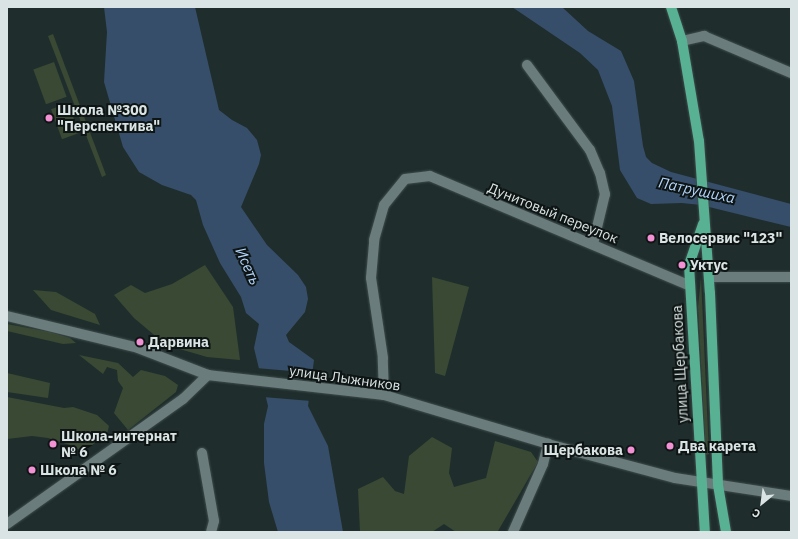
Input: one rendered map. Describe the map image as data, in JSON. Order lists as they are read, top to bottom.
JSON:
{
  "streets": {
    "main road": ["улица Щербакова"],
    "street": ["Дунитовый переулок", "улица Лыжников"]
  },
  "crossings": [
    ["Дунитовый переулок", "улица Щербакова"],
    ["Дунитовый переулок", "улица Лыжников"],
    ["улица Щербакова", "улица Лыжников"]
  ],
  "water": ["Патрушиха", "Исеть"],
  "places": [
    "Школа №300 \"Перспектива\"",
    "Велосервис \"123\"",
    "Уктус",
    "Дарвина",
    "Школа-интернат № 6",
    "Два карета",
    "Щербакова",
    "Школа № 6"
  ],
  "north": "bottom left"
}
